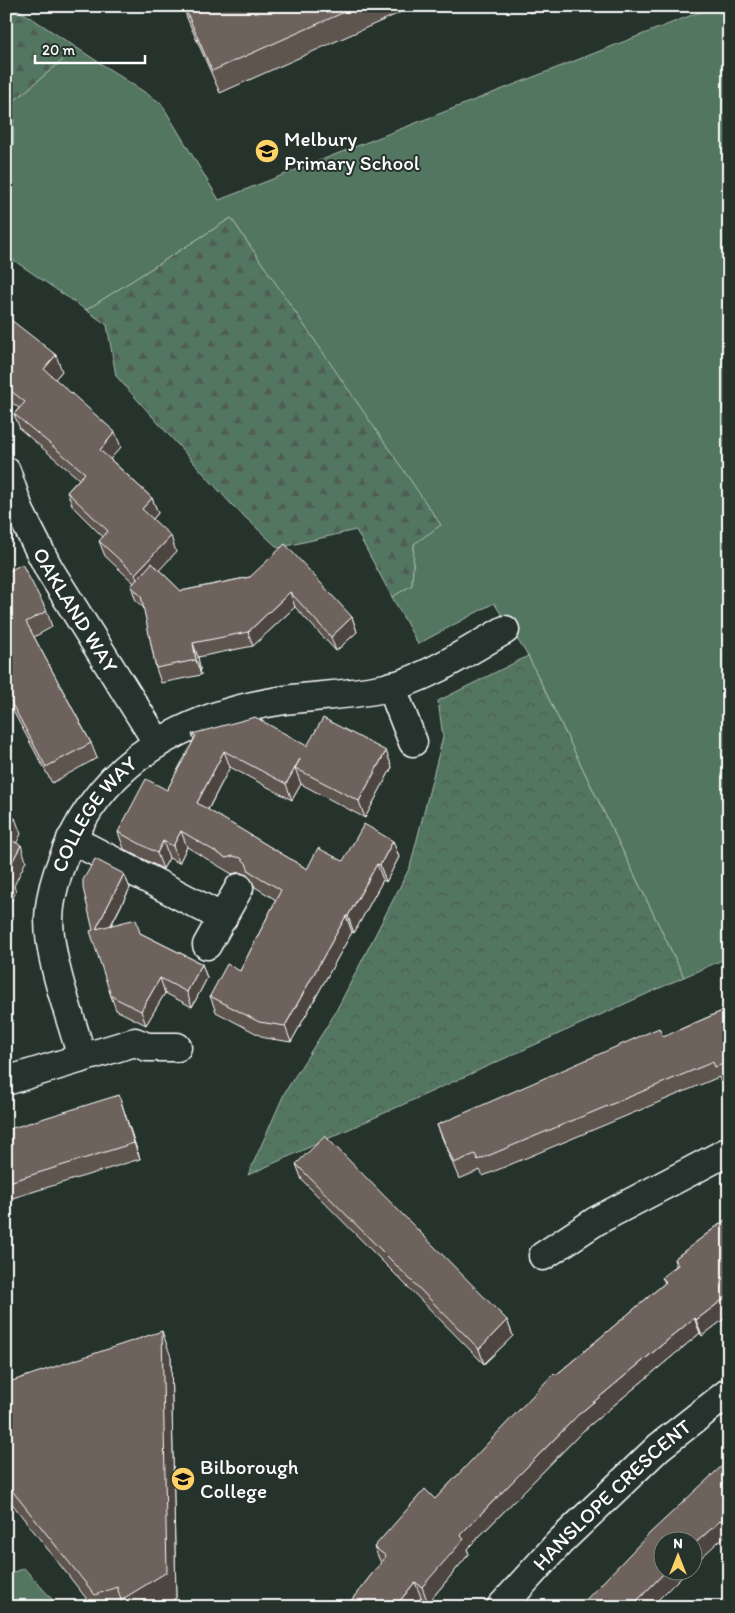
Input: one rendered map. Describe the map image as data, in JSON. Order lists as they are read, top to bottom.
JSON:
{
  "streets": {
    "street": ["OAKLAND WAY", "COLLEGE WAY", "HANSLOPE CRESCENT"]
  },
  "crossings": [
    ["OAKLAND WAY", "COLLEGE WAY"]
  ],
  "places": {
    "school or university": ["Melbury Primary School", "Bilborough College"]
  },
  "scale_bar": "20 m",
  "north": "top"
}
